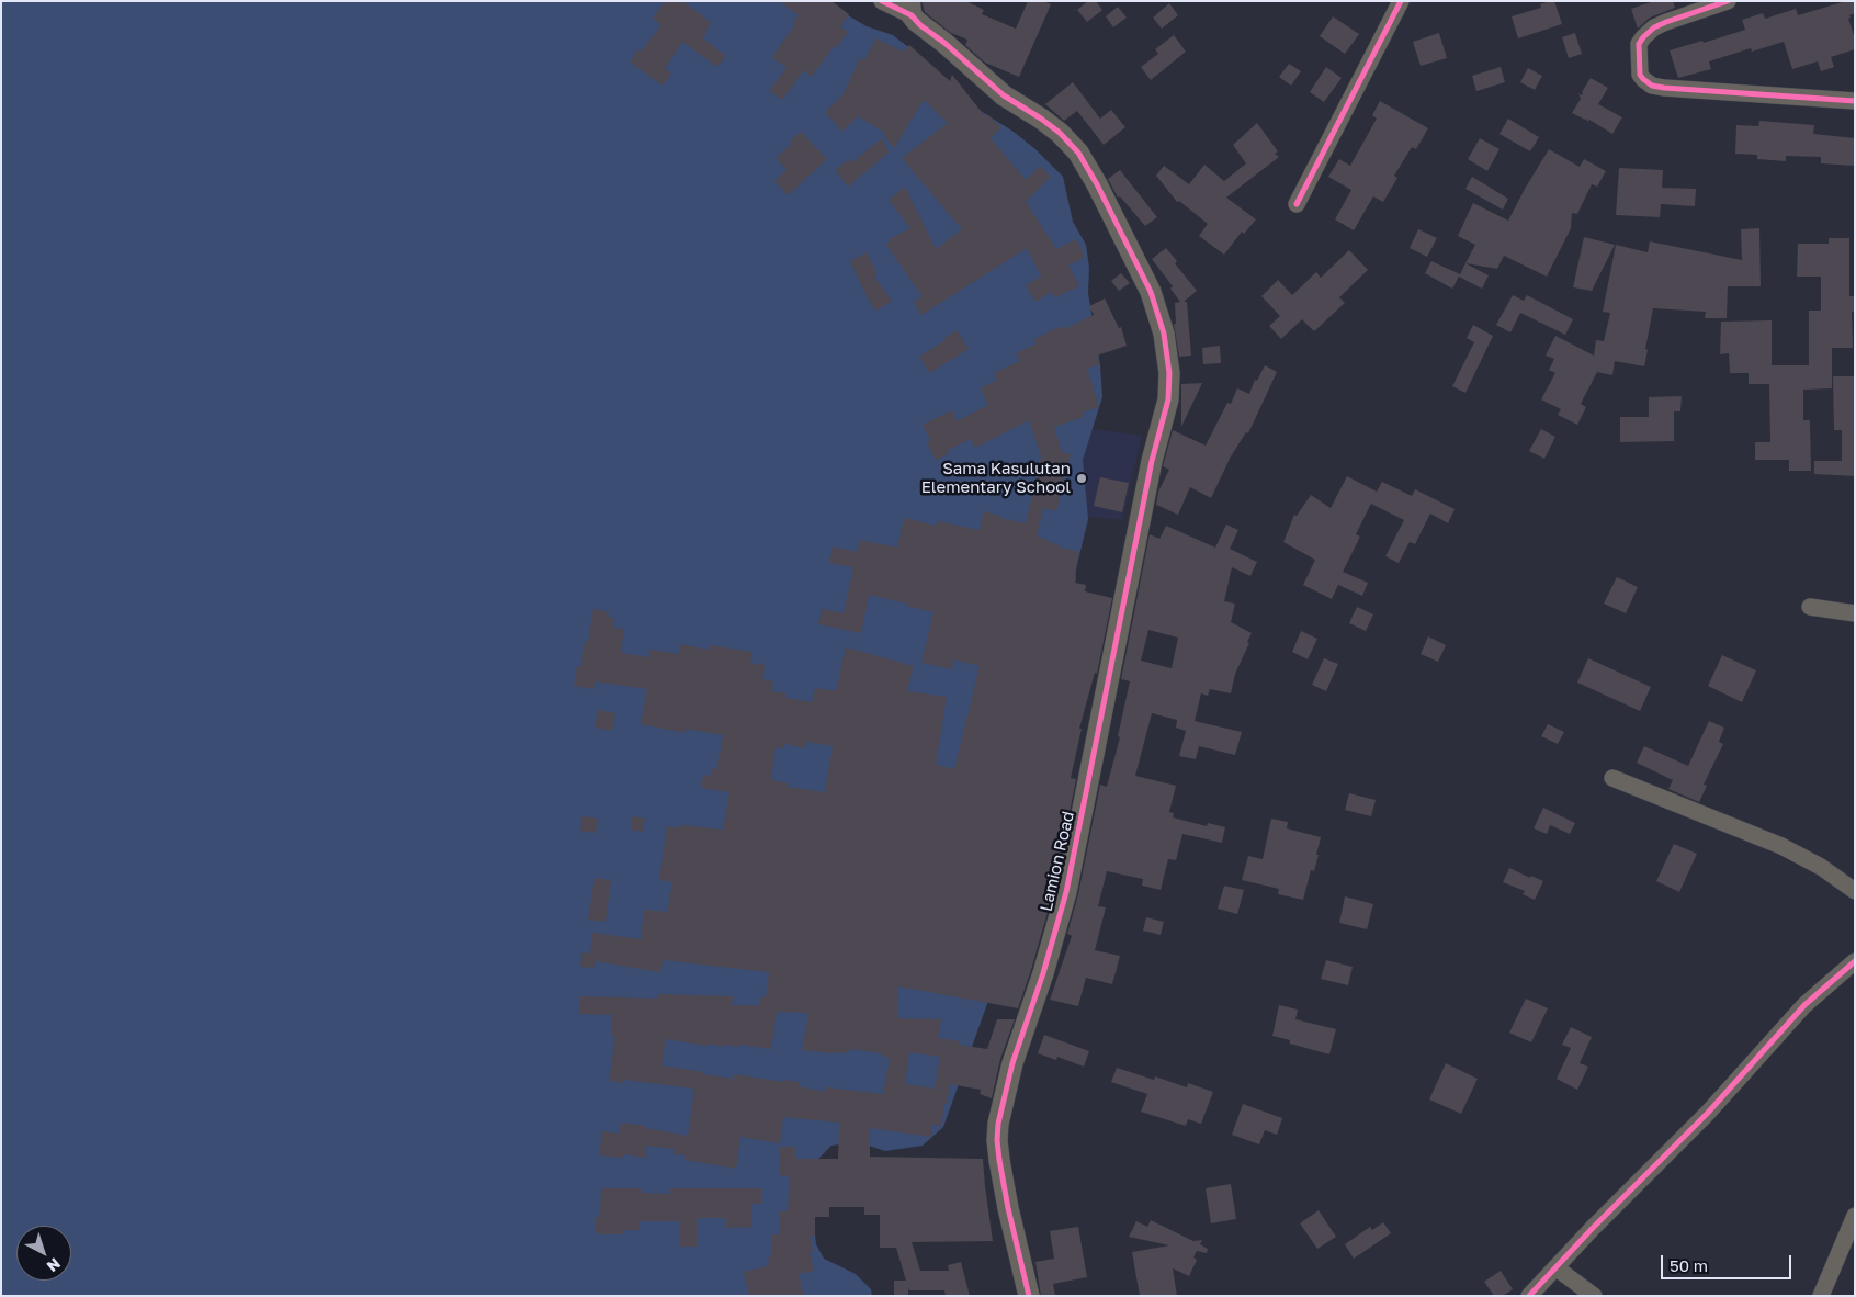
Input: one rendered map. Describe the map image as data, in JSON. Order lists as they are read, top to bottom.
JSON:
{
  "streets": {
    "street": ["Lamion Road"]
  },
  "places": ["Sama Kasulutan Elementary School"],
  "scale_bar": "50 m",
  "north": "bottom right"
}
